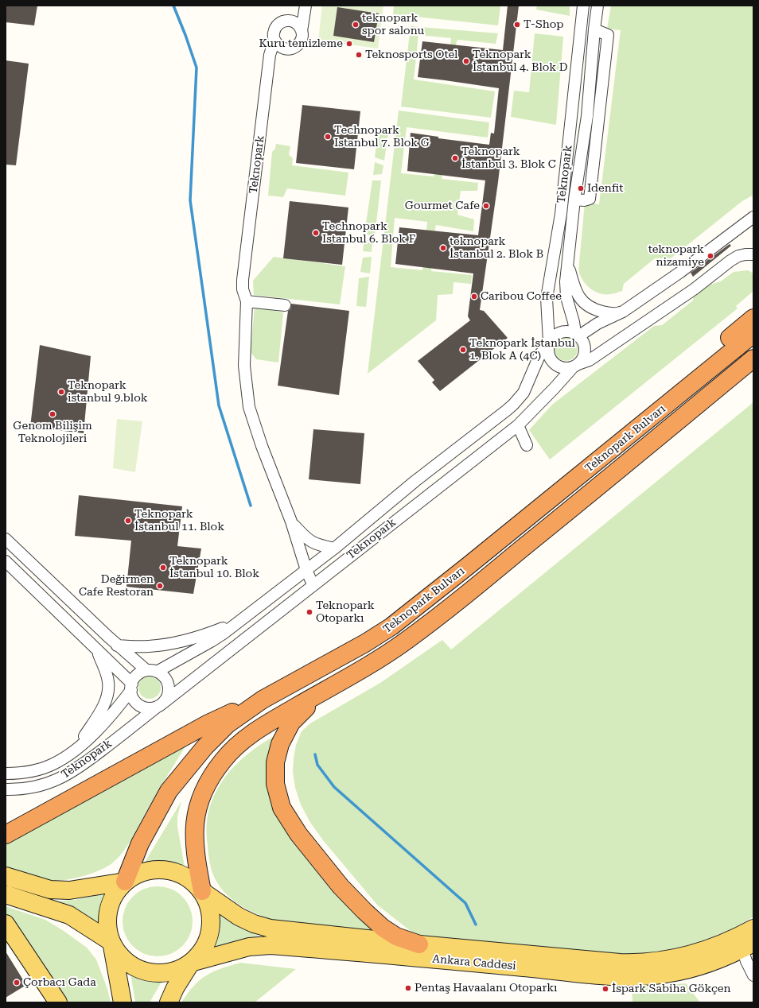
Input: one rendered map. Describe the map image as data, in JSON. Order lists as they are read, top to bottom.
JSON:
{
  "streets": {
    "highway": ["Teknopark Bulvarı"],
    "main road": ["Ankara Caddesi"],
    "street": ["Teknopark"]
  },
  "crossings": [
    ["Teknopark Bulvarı", "Ankara Caddesi"]
  ],
  "places": [
    "teknopark spor salonu",
    "T-Shop",
    "Kuru temizleme",
    "Teknosports Otel",
    "Teknopark İstanbul 4. Blok D",
    "Technopark Istanbul 7. Blok G",
    "Teknopark İstanbul 3. Blok C",
    "Idenfit",
    "Gourmet Cafe",
    "Technopark Istanbul 6. Blok F",
    "teknopark İstanbul 2. Blok B",
    "teknopark nizamiye",
    "Caribou Coffee",
    "Teknopark İstanbul 1. Blok A (4C)",
    "Teknopark istanbul 9.blok",
    "Genom Bilişim Teknolojileri",
    "Teknopark İstanbul 11. Blok",
    "Teknopark İstanbul 10. Blok",
    "Değirmen Cafe Restoran",
    "Teknopark Otoparkı",
    "Çorbacı Gada",
    "Pentaş Havaalanı Otoparkı",
    "İspark Sabiha Gökçen"
  ]
}
